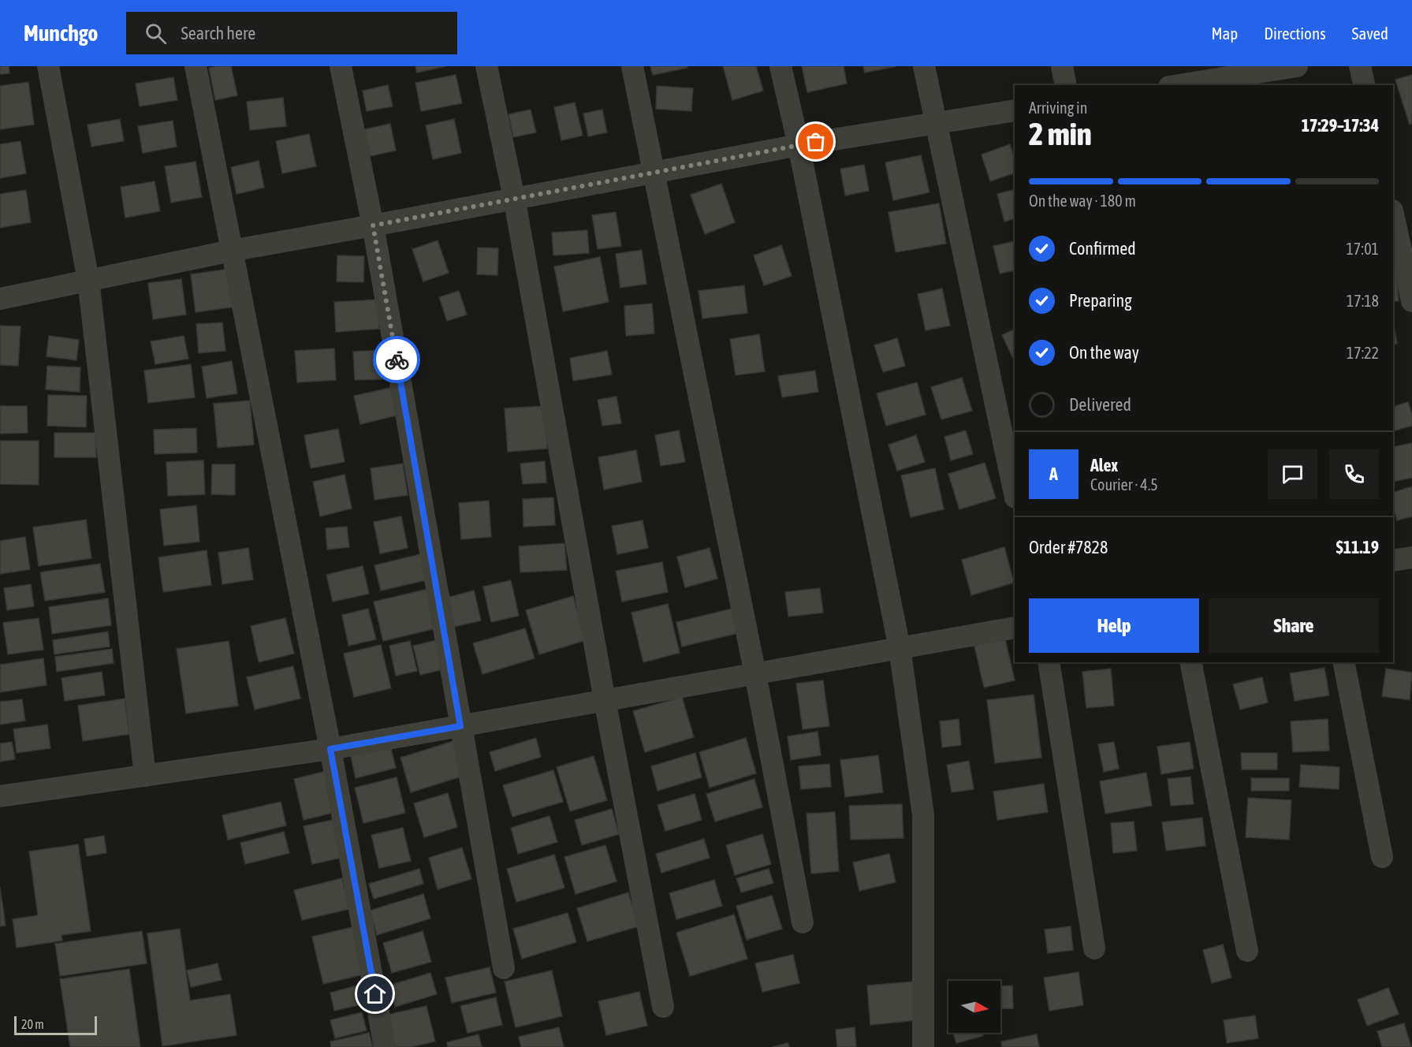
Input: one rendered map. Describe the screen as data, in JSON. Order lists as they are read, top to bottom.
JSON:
{
  "scale_bar": "20 m",
  "north": "right",
  "page": {
    "header": "Munchgo",
    "search": "Search here",
    "nav": ["Map", "Directions", "Saved"],
    "heading": ["2 min", "Arriving in", "17:29–17:34"],
    "panel": [
      "Alex",
      "Courier · 4.5",
      "Order #7828",
      "$11.19"
    ],
    "bar": "On the way · 180 m",
    "list": [
      ["Confirmed", "17:01"],
      ["Preparing", "17:18"],
      ["On the way", "17:22"],
      "Delivered"
    ],
    "round": "A",
    "buttons": ["Help", "Share"],
    "scale": "20 m"
  }
}
